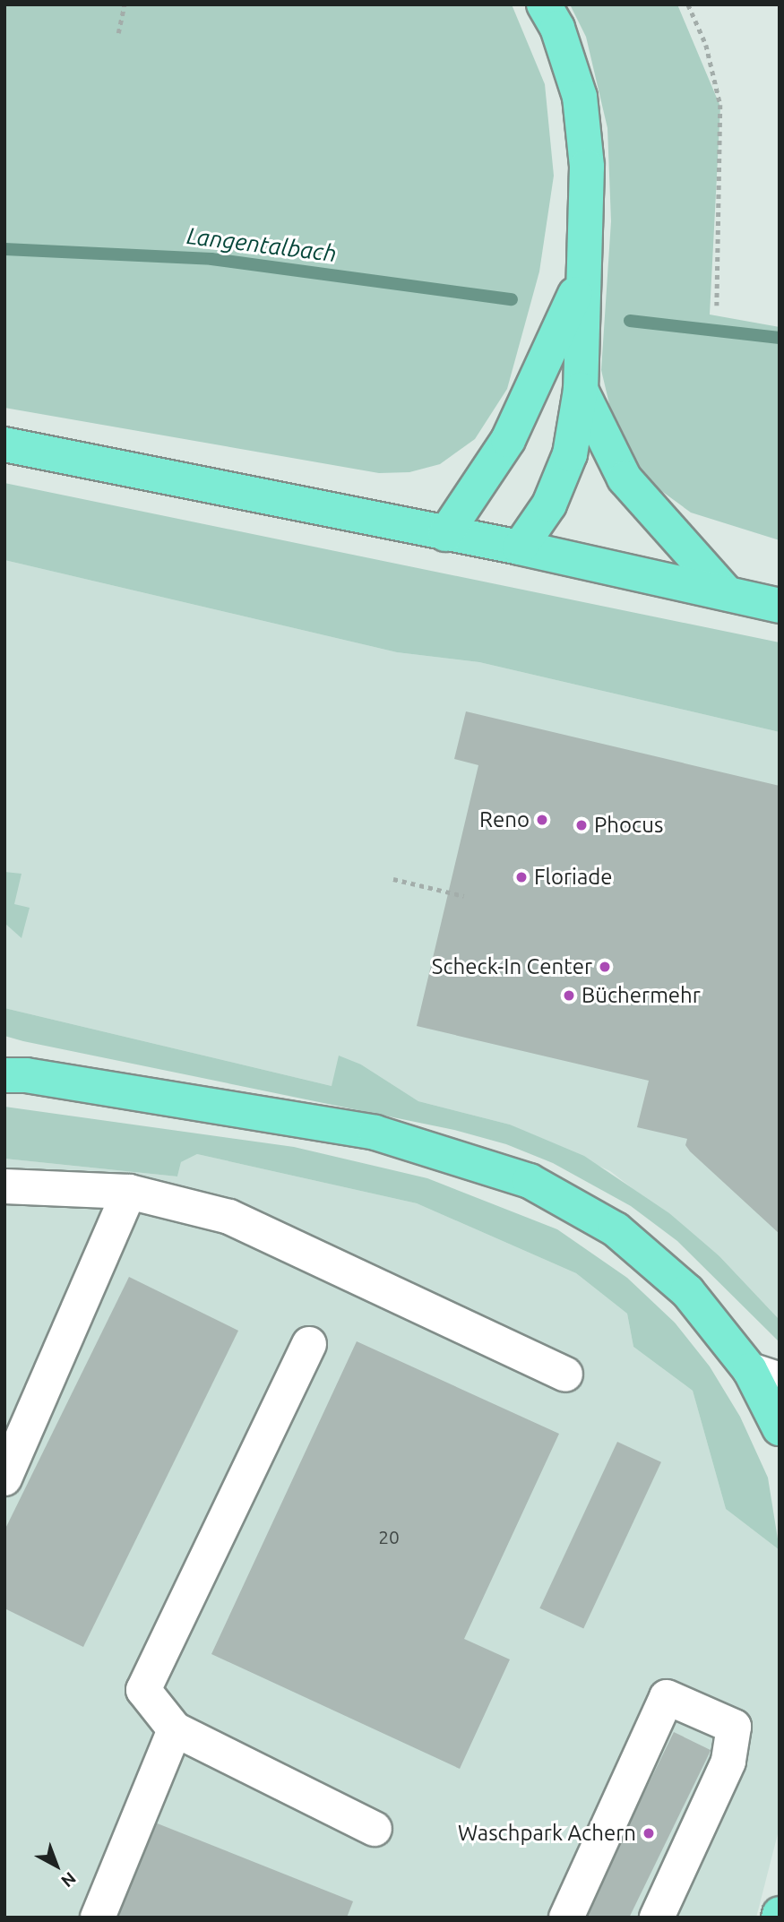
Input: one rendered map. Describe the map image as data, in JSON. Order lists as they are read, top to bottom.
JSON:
{
  "water": ["Langentalbach"],
  "places": [
    "Reno",
    "Phocus",
    "Floriade",
    "Scheck-In Center",
    "Büchermehr",
    "Waschpark Achern"
  ],
  "house_numbers": ["20"],
  "north": "bottom right"
}
